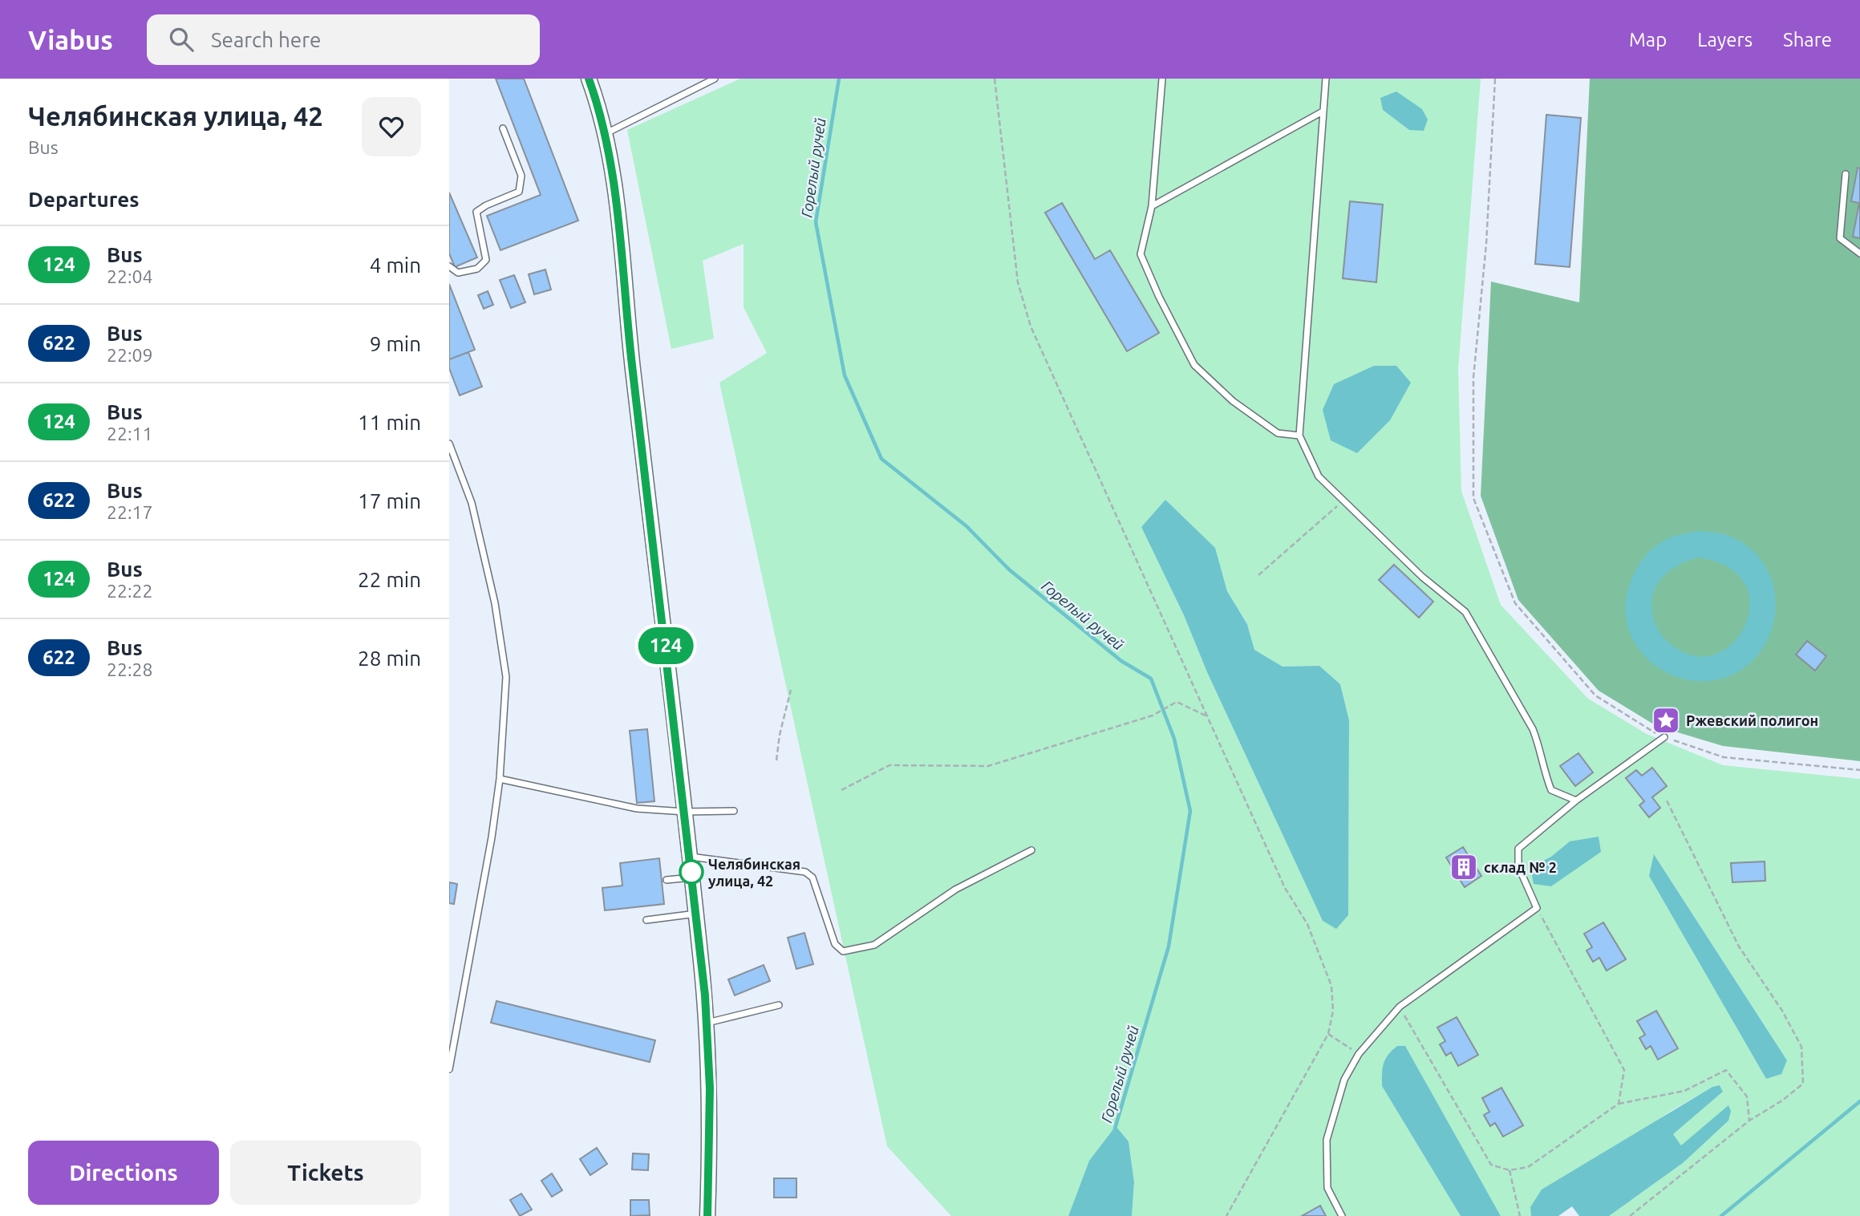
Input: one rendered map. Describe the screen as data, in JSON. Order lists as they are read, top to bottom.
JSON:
{
  "water": ["Горелый ручей"],
  "places": {
    "place": ["Ржевский полигон"],
    "building": ["склад № 2"],
    "other": ["Челябинская улица, 42"]
  },
  "lines": ["bus line 124"],
  "page": {
    "header": "Viabus",
    "search": "Search here",
    "nav": ["Map", "Layers", "Share"],
    "heading": [
      ["Челябинская улица, 42", "Bus"],
      "Departures"
    ],
    "on_map": "124",
    "list": [
      {
        "mark": "124",
        "name": "Bus",
        "note": "22:04",
        "value": "4 min"
      },
      {
        "mark": "622",
        "name": "Bus",
        "note": "22:09",
        "value": "9 min"
      },
      {
        "mark": "124",
        "name": "Bus",
        "note": "22:11",
        "value": "11 min"
      },
      {
        "mark": "622",
        "name": "Bus",
        "note": "22:17",
        "value": "17 min"
      },
      {
        "mark": "124",
        "name": "Bus",
        "note": "22:22",
        "value": "22 min"
      },
      {
        "mark": "622",
        "name": "Bus",
        "note": "22:28",
        "value": "28 min"
      }
    ],
    "buttons": ["Directions", "Tickets"]
  }
}
